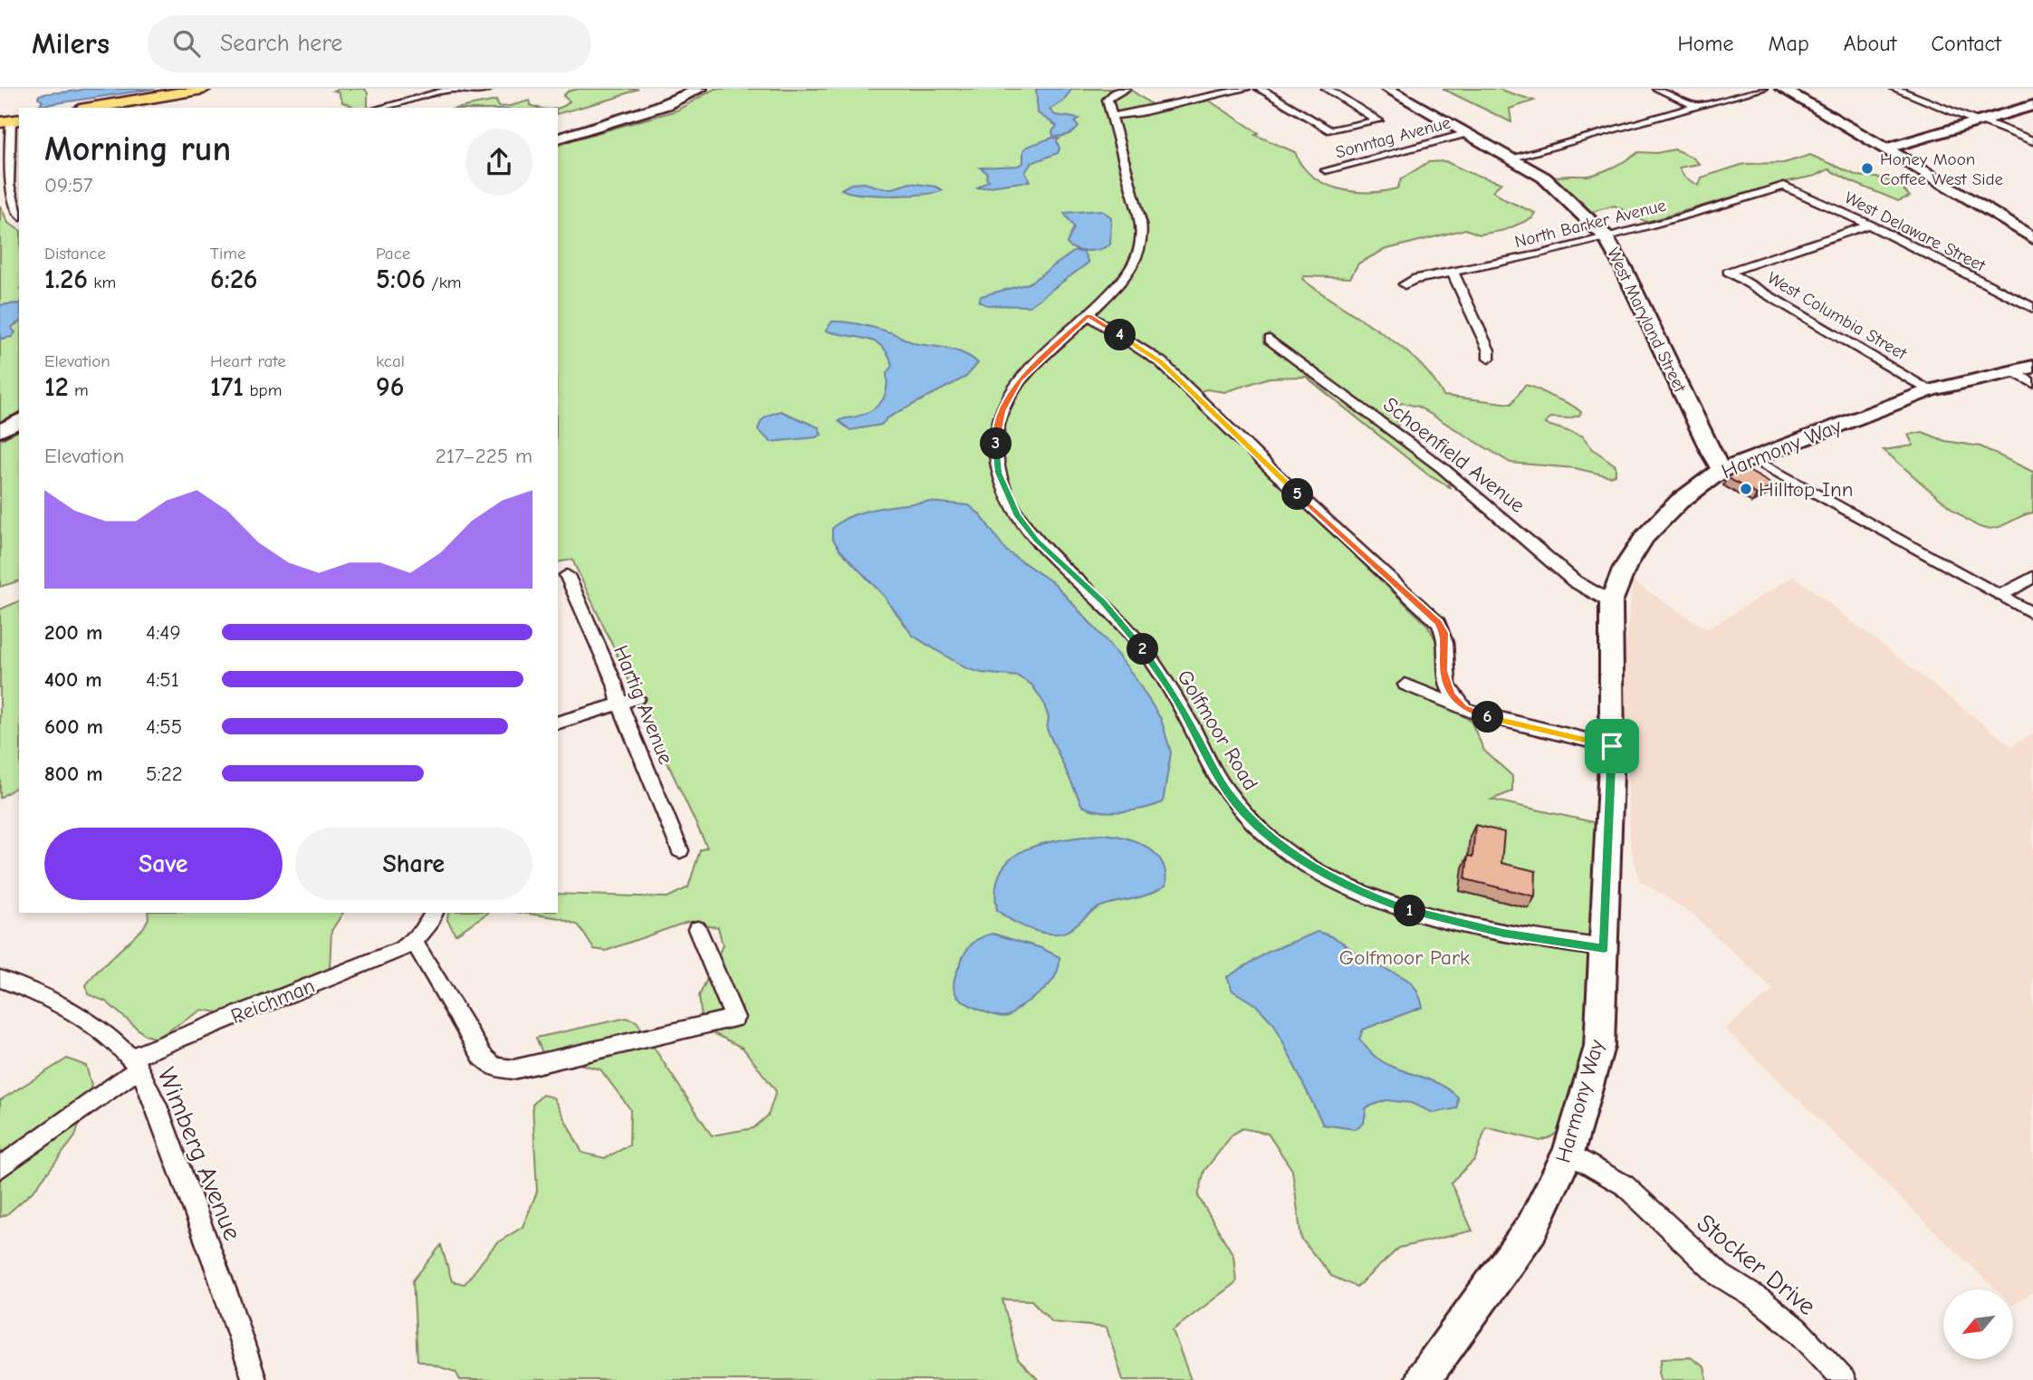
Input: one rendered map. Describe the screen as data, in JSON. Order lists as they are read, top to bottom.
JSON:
{
  "streets": {
    "street": [
      "Sonntag Avenue",
      "North Barker Avenue",
      "West Delaware Street",
      "West Columbia Street",
      "West Maryland Street",
      "Harmony Way",
      "Schoenfield Avenue",
      "Hartig Avenue",
      "Golfmoor Road",
      "Reichman",
      "Wimberg Avenue",
      "Stocker Drive"
    ]
  },
  "crossings": [
    ["Sonntag Avenue", "West Maryland Street"],
    ["North Barker Avenue", "West Delaware Street"],
    ["North Barker Avenue", "West Maryland Street"],
    ["West Delaware Street", "West Columbia Street"],
    ["West Columbia Street", "Harmony Way"],
    ["West Maryland Street", "Harmony Way"],
    ["Harmony Way", "Schoenfield Avenue"],
    ["Harmony Way", "Golfmoor Road"],
    ["Harmony Way", "Stocker Drive"],
    ["Reichman", "Wimberg Avenue"]
  ],
  "parks": ["Golfmoor Park"],
  "places": ["Honey Moon Coffee West Side", "Hilltop Inn"],
  "north": "bottom left",
  "page": {
    "header": "Milers",
    "search": "Search here",
    "nav": [
      "Home",
      "Map",
      "About",
      "Contact"
    ],
    "heading": ["Morning run", "09:57"],
    "stats": [
      ["Distance", "1.26 km"],
      ["Time", "6:26"],
      ["Pace", "5:06 /km"],
      ["Elevation", "12 m"],
      ["Heart rate", "171 bpm"],
      ["kcal", "96"]
    ],
    "pins": [
      "4",
      "3",
      "5",
      "2",
      "6",
      "1"
    ],
    "chart": ["Elevation", "217–225 m"],
    "list": [
      {
        "name": "200 m",
        "note": "4:49"
      },
      {
        "name": "400 m",
        "note": "4:51"
      },
      {
        "name": "600 m",
        "note": "4:55"
      },
      {
        "name": "800 m",
        "note": "5:22"
      }
    ],
    "buttons": ["Save", "Share"]
  }
}
